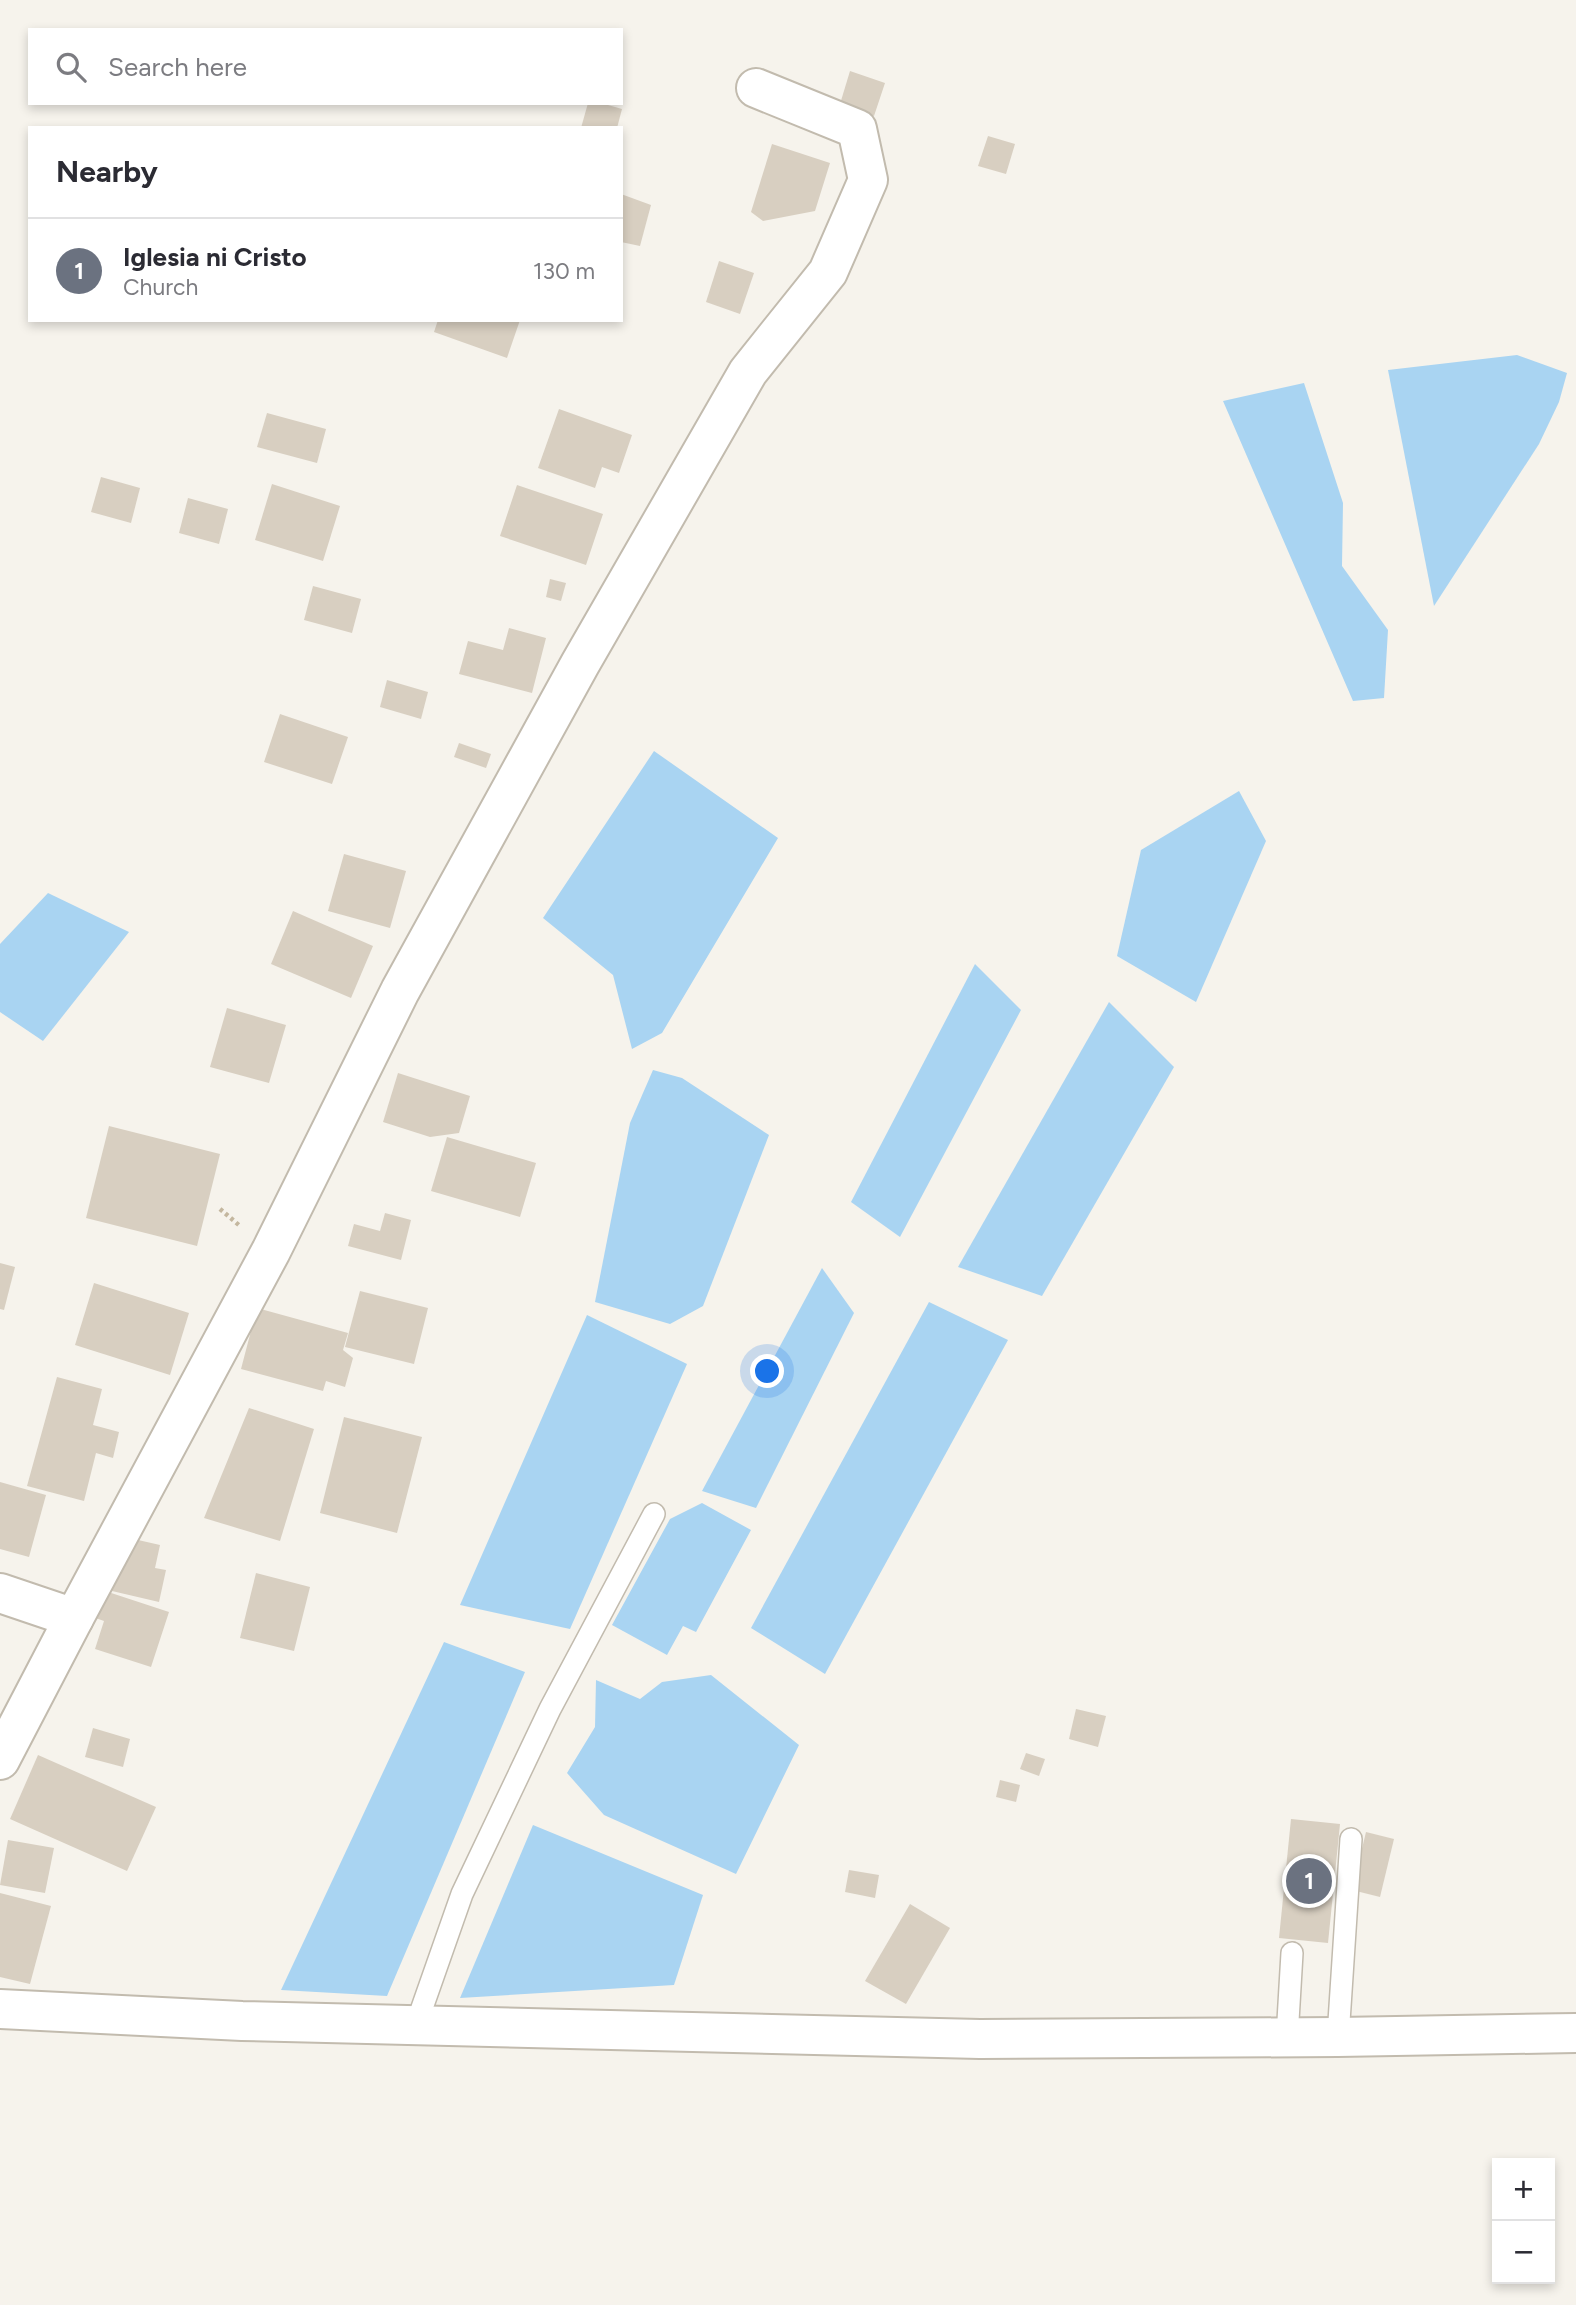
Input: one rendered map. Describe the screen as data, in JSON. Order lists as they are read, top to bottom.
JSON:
{
  "page": {
    "search": "Search here",
    "heading": "Nearby",
    "list": [
      {
        "mark": "1",
        "name": "Iglesia ni Cristo",
        "note": "Church",
        "value": "130 m"
      }
    ],
    "pins": "1",
    "map_buttons": ["+", "−"]
  }
}
